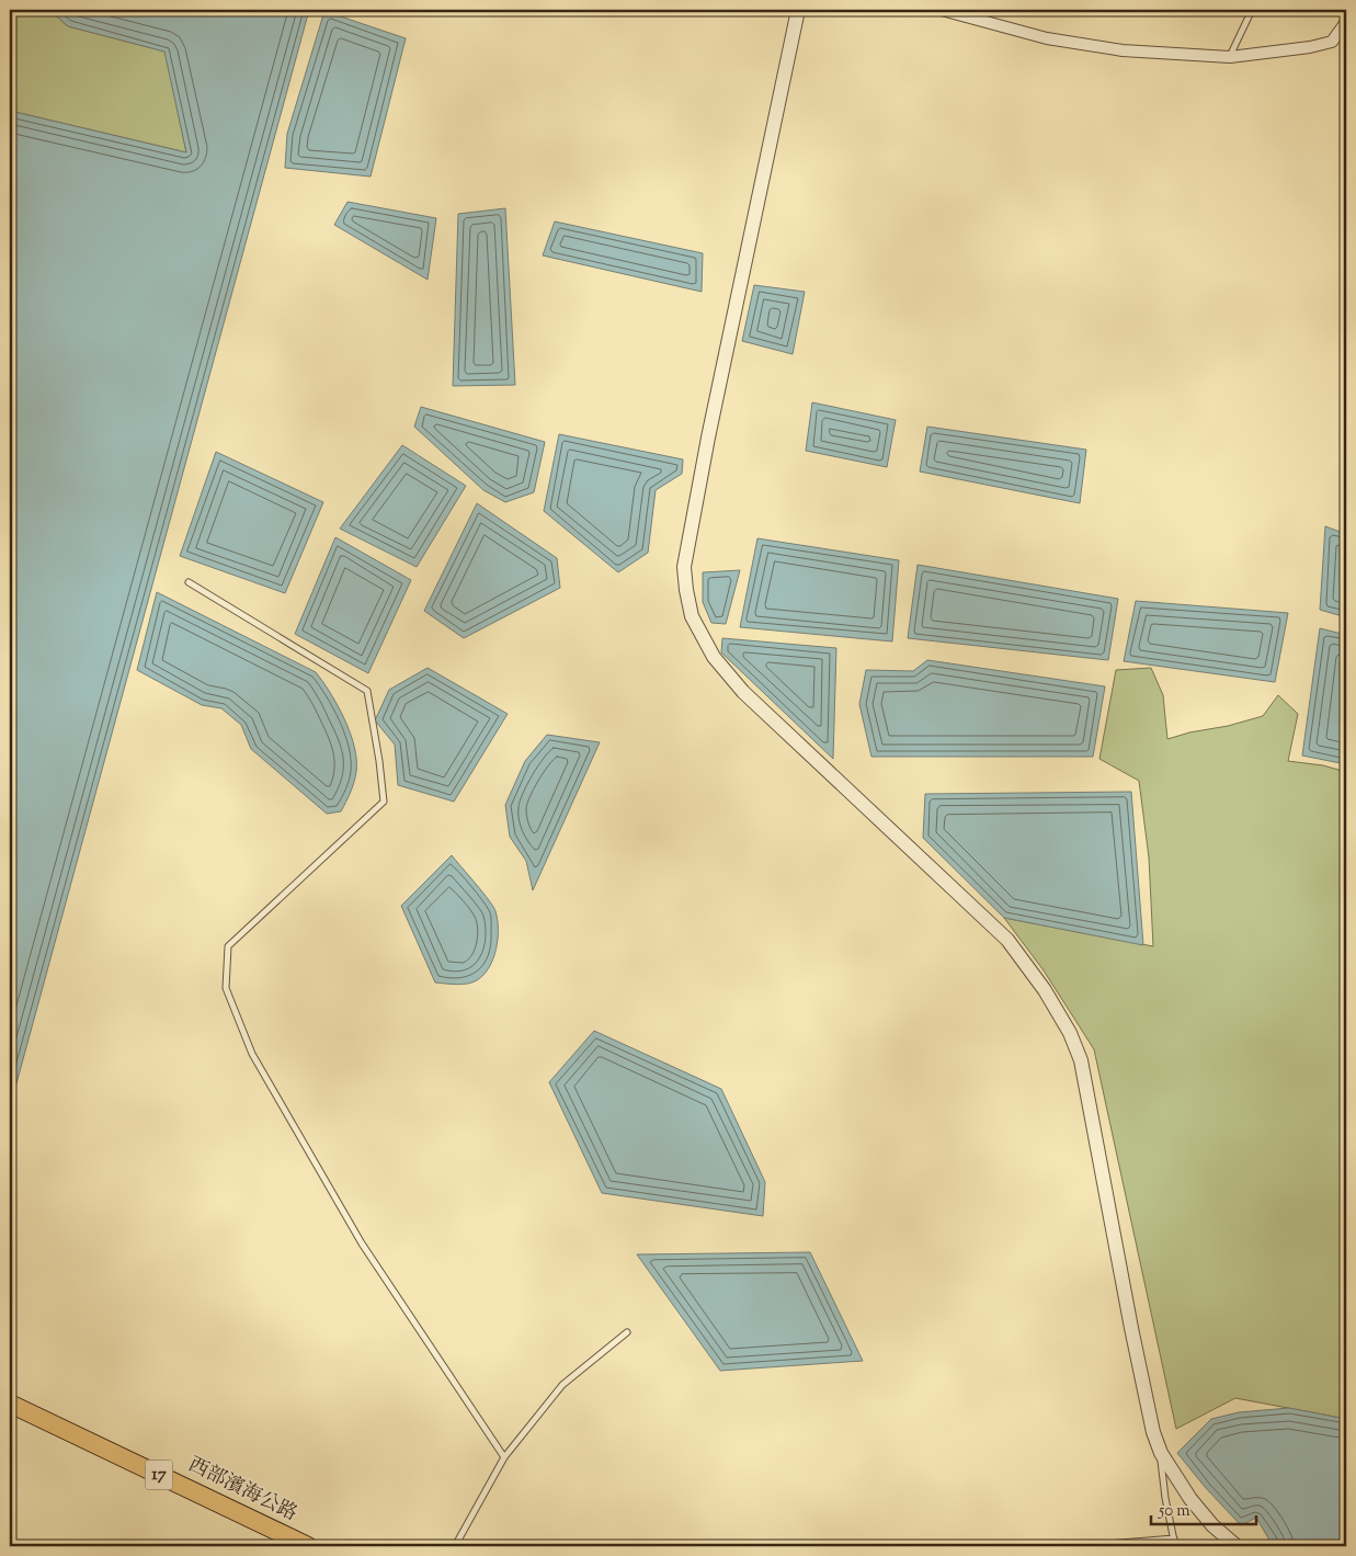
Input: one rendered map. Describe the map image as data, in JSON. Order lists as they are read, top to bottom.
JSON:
{
  "streets": {
    "main road": ["17", "西部濱海公路"]
  },
  "scale_bar": "50 m"
}
